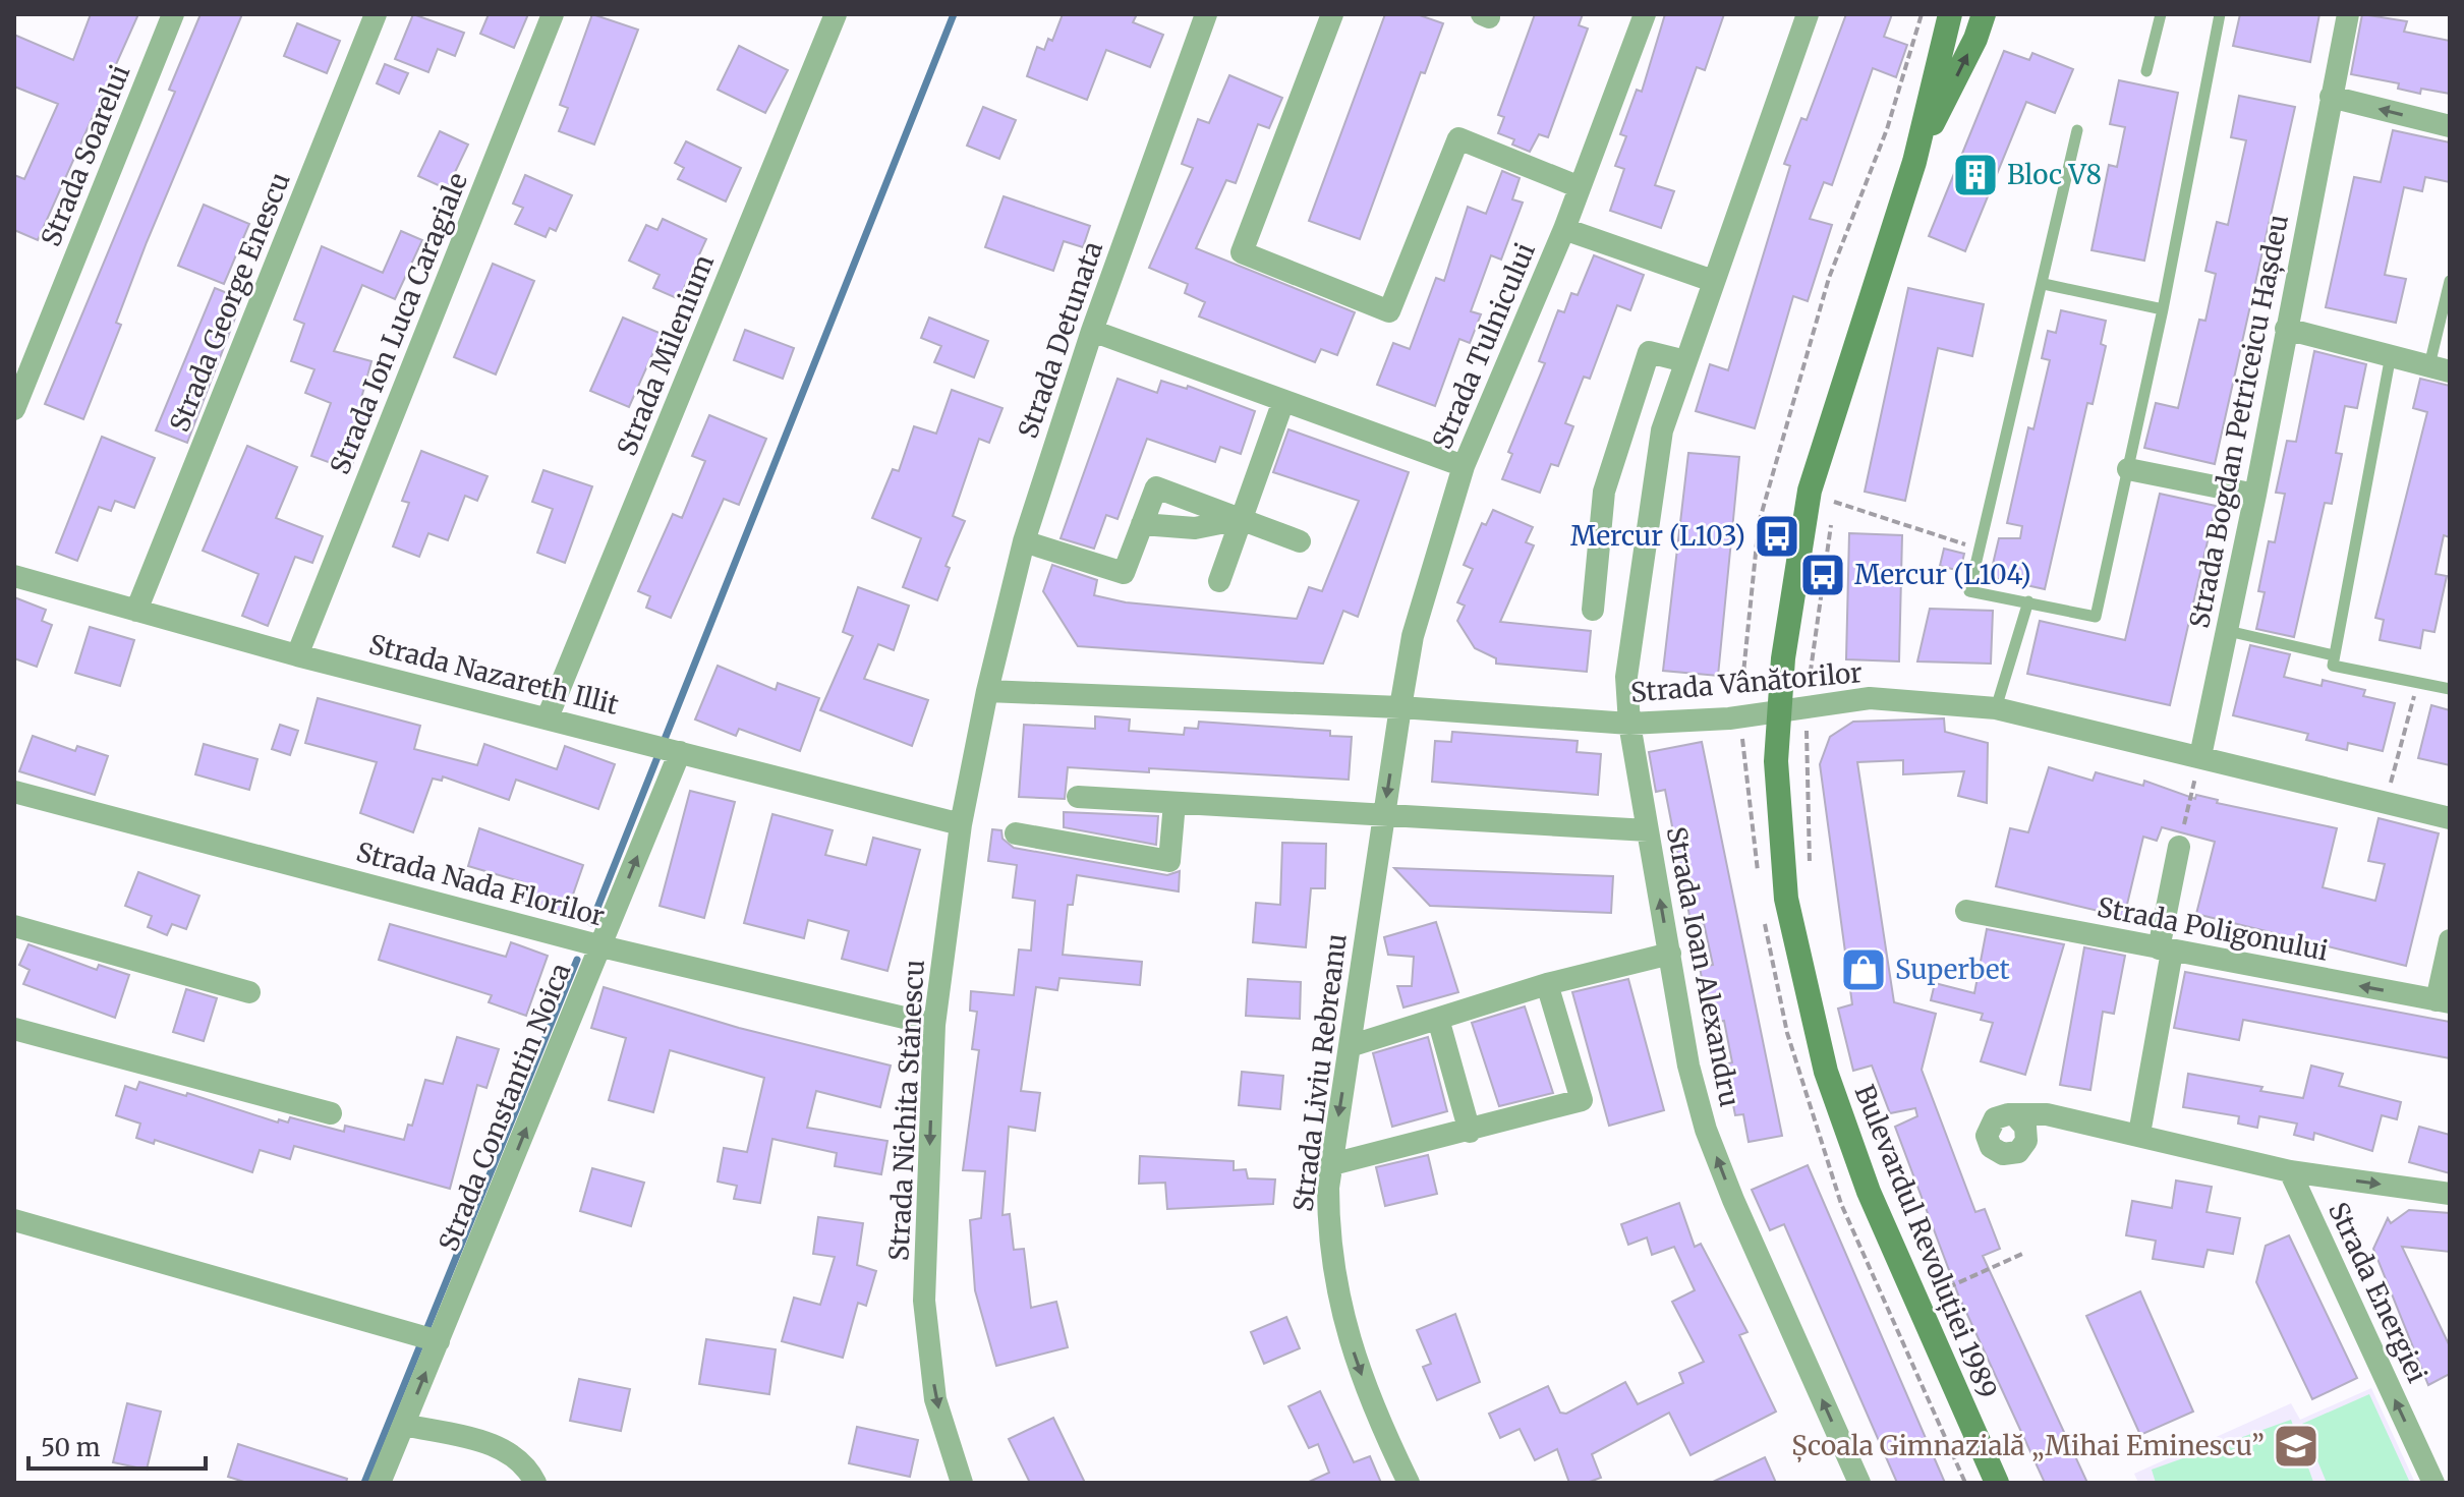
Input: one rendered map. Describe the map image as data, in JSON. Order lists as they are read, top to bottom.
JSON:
{
  "streets": {
    "main road": ["Bulevardul Revoluției 1989"],
    "street": [
      "Strada Soarelui",
      "Strada George Enescu",
      "Strada Ion Luca Caragiale",
      "Strada Detunata",
      "Strada Tulnicului",
      "Strada Milenium",
      "Strada Bogdan Petriceicu Hașdeu",
      "Strada Nazareth Illit",
      "Strada Vânătorilor",
      "Strada Nada Florilor",
      "Strada Poligonului",
      "Strada Ioan Alexandru",
      "Strada Liviu Rebreanu",
      "Strada Constantin Noica",
      "Strada Nichita Stănescu",
      "Strada Energiei"
    ]
  },
  "crossings": [
    ["Strada George Enescu", "Strada Nazareth Illit"],
    ["Strada Ion Luca Caragiale", "Strada Nazareth Illit"],
    ["Strada Detunata", "Strada Vânătorilor"],
    ["Strada Detunata", "Strada Nichita Stănescu"],
    ["Strada Tulnicului", "Strada Vânătorilor"],
    ["Strada Tulnicului", "Strada Liviu Rebreanu"],
    ["Strada Milenium", "Strada Nazareth Illit"],
    ["Strada Bogdan Petriceicu Hașdeu", "Strada Vânătorilor"],
    ["Strada Nazareth Illit", "Strada Constantin Noica"],
    ["Strada Nazareth Illit", "Strada Nichita Stănescu"],
    ["Strada Vânătorilor", "Strada Ioan Alexandru"],
    ["Strada Vânătorilor", "Strada Liviu Rebreanu"],
    ["Strada Vânătorilor", "Strada Nichita Stănescu"],
    ["Strada Vânătorilor", "Bulevardul Revoluției 1989"],
    ["Strada Nada Florilor", "Strada Constantin Noica"],
    ["Strada Nada Florilor", "Strada Nichita Stănescu"]
  ],
  "one_way": [
    "Strada Ioan Alexandru",
    "Strada Liviu Rebreanu",
    "Strada Constantin Noica",
    "Strada Nichita Stănescu",
    "Strada Energiei"
  ],
  "places": {
    "building": ["Bloc V8"],
    "bus stop": ["Mercur (L103)", "Mercur (L104)"],
    "shop": ["Superbet"],
    "school or university": ["Școala Gimnazială „Mihai Eminescu”"]
  },
  "scale_bar": "50 m"
}
